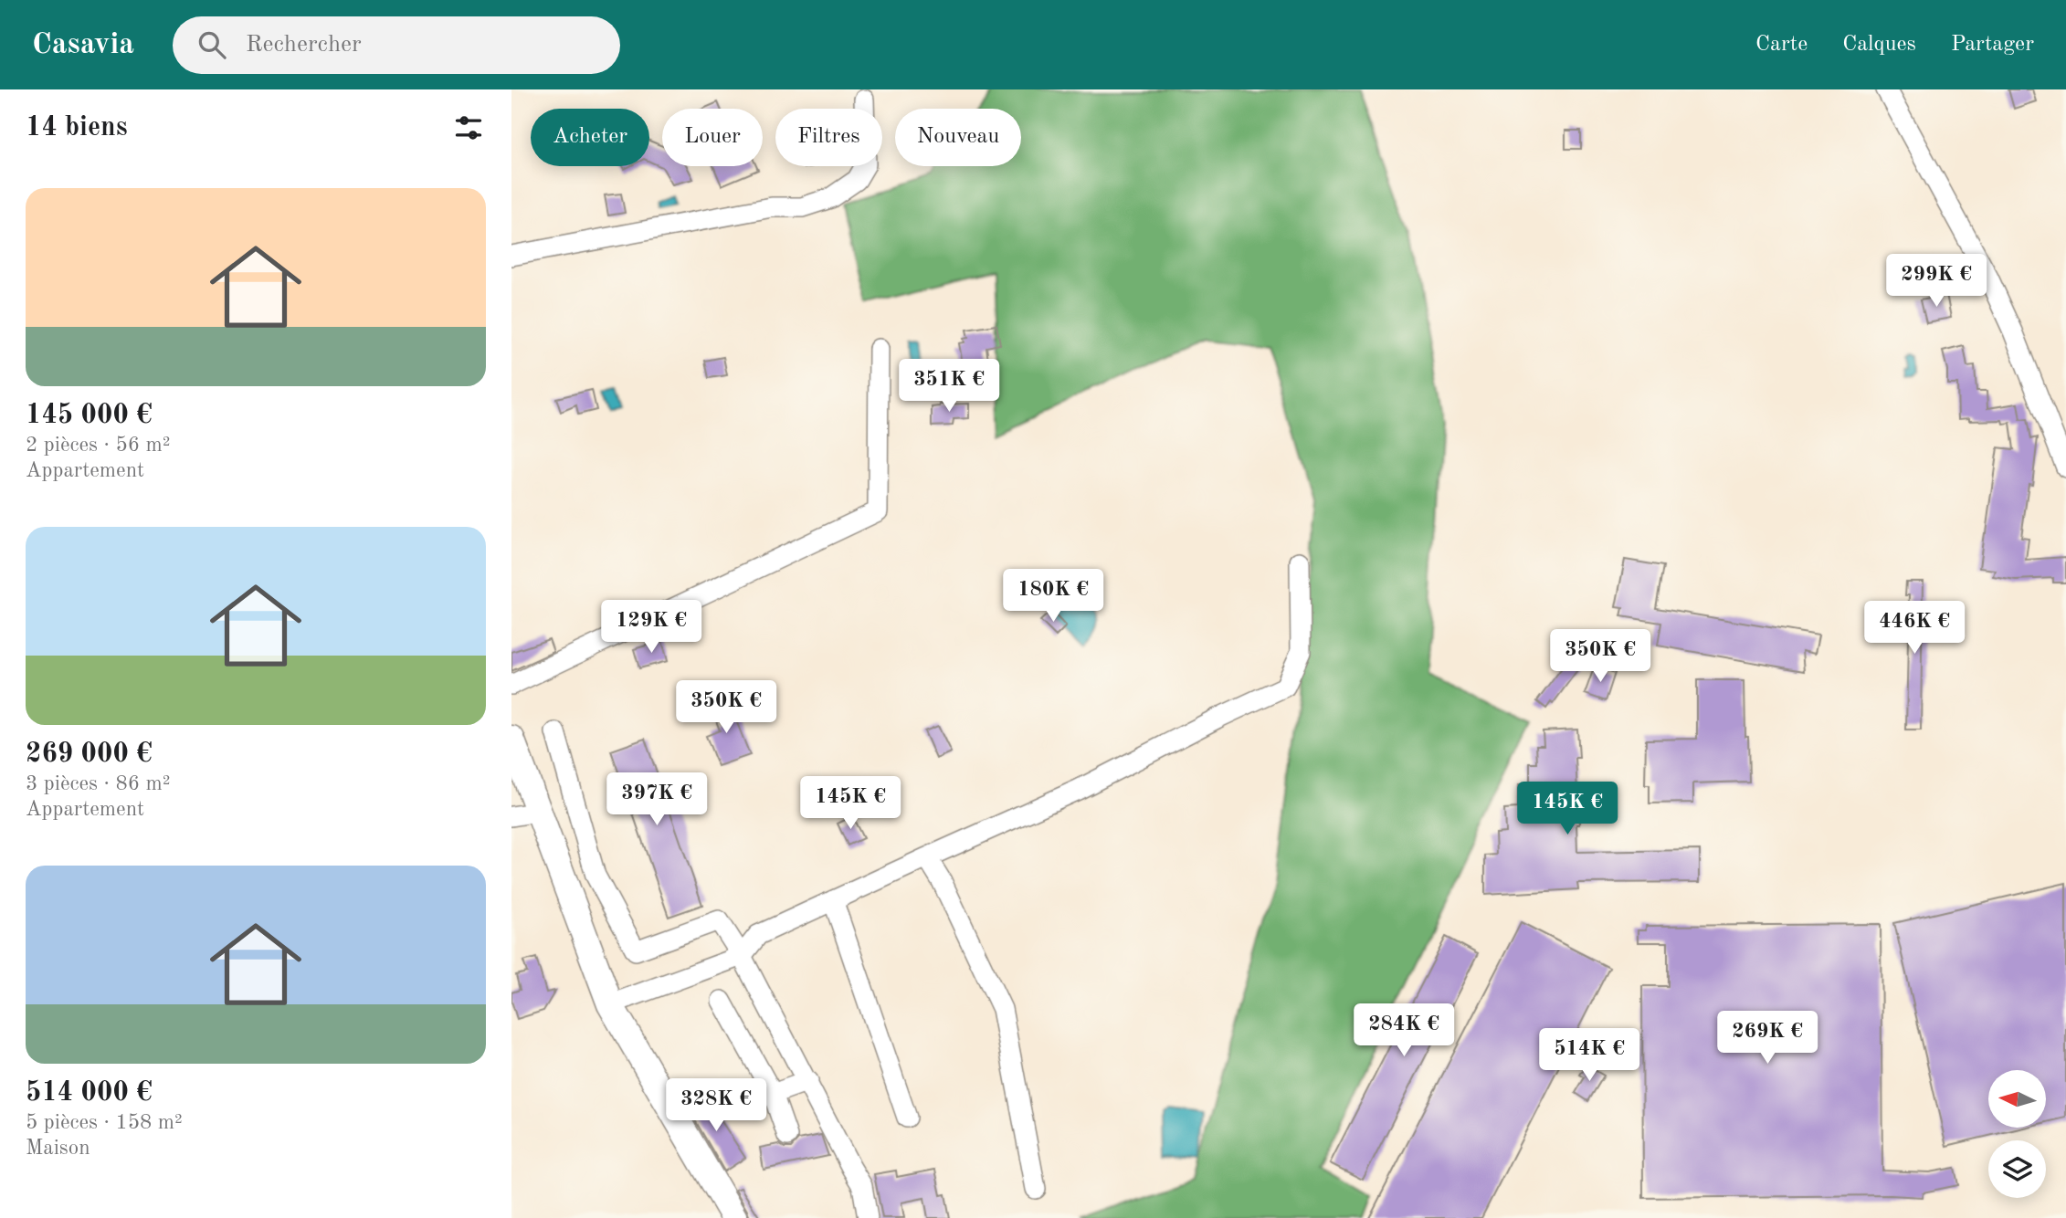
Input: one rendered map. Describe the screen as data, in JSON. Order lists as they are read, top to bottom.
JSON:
{
  "north": "left",
  "page": {
    "header": "Casavia",
    "search": "Rechercher",
    "nav": ["Carte", "Calques", "Partager"],
    "heading": "14 biens",
    "chip": [
      "Acheter",
      "Louer",
      "Filtres",
      "Nouveau"
    ],
    "list": [
      {
        "name": "145 000 €",
        "note": "2 pièces · 56 m² · Appartement"
      },
      {
        "name": "269 000 €",
        "note": "3 pièces · 86 m² · Appartement"
      },
      {
        "name": "514 000 €",
        "note": "5 pièces · 158 m² · Maison"
      }
    ],
    "price": [
      "299K €",
      "351K €",
      "180K €",
      "129K €",
      "446K €",
      "350K €",
      "350K €",
      "397K €",
      "145K €",
      "145K €",
      "284K €",
      "269K €",
      "514K €",
      "328K €"
    ]
  }
}
